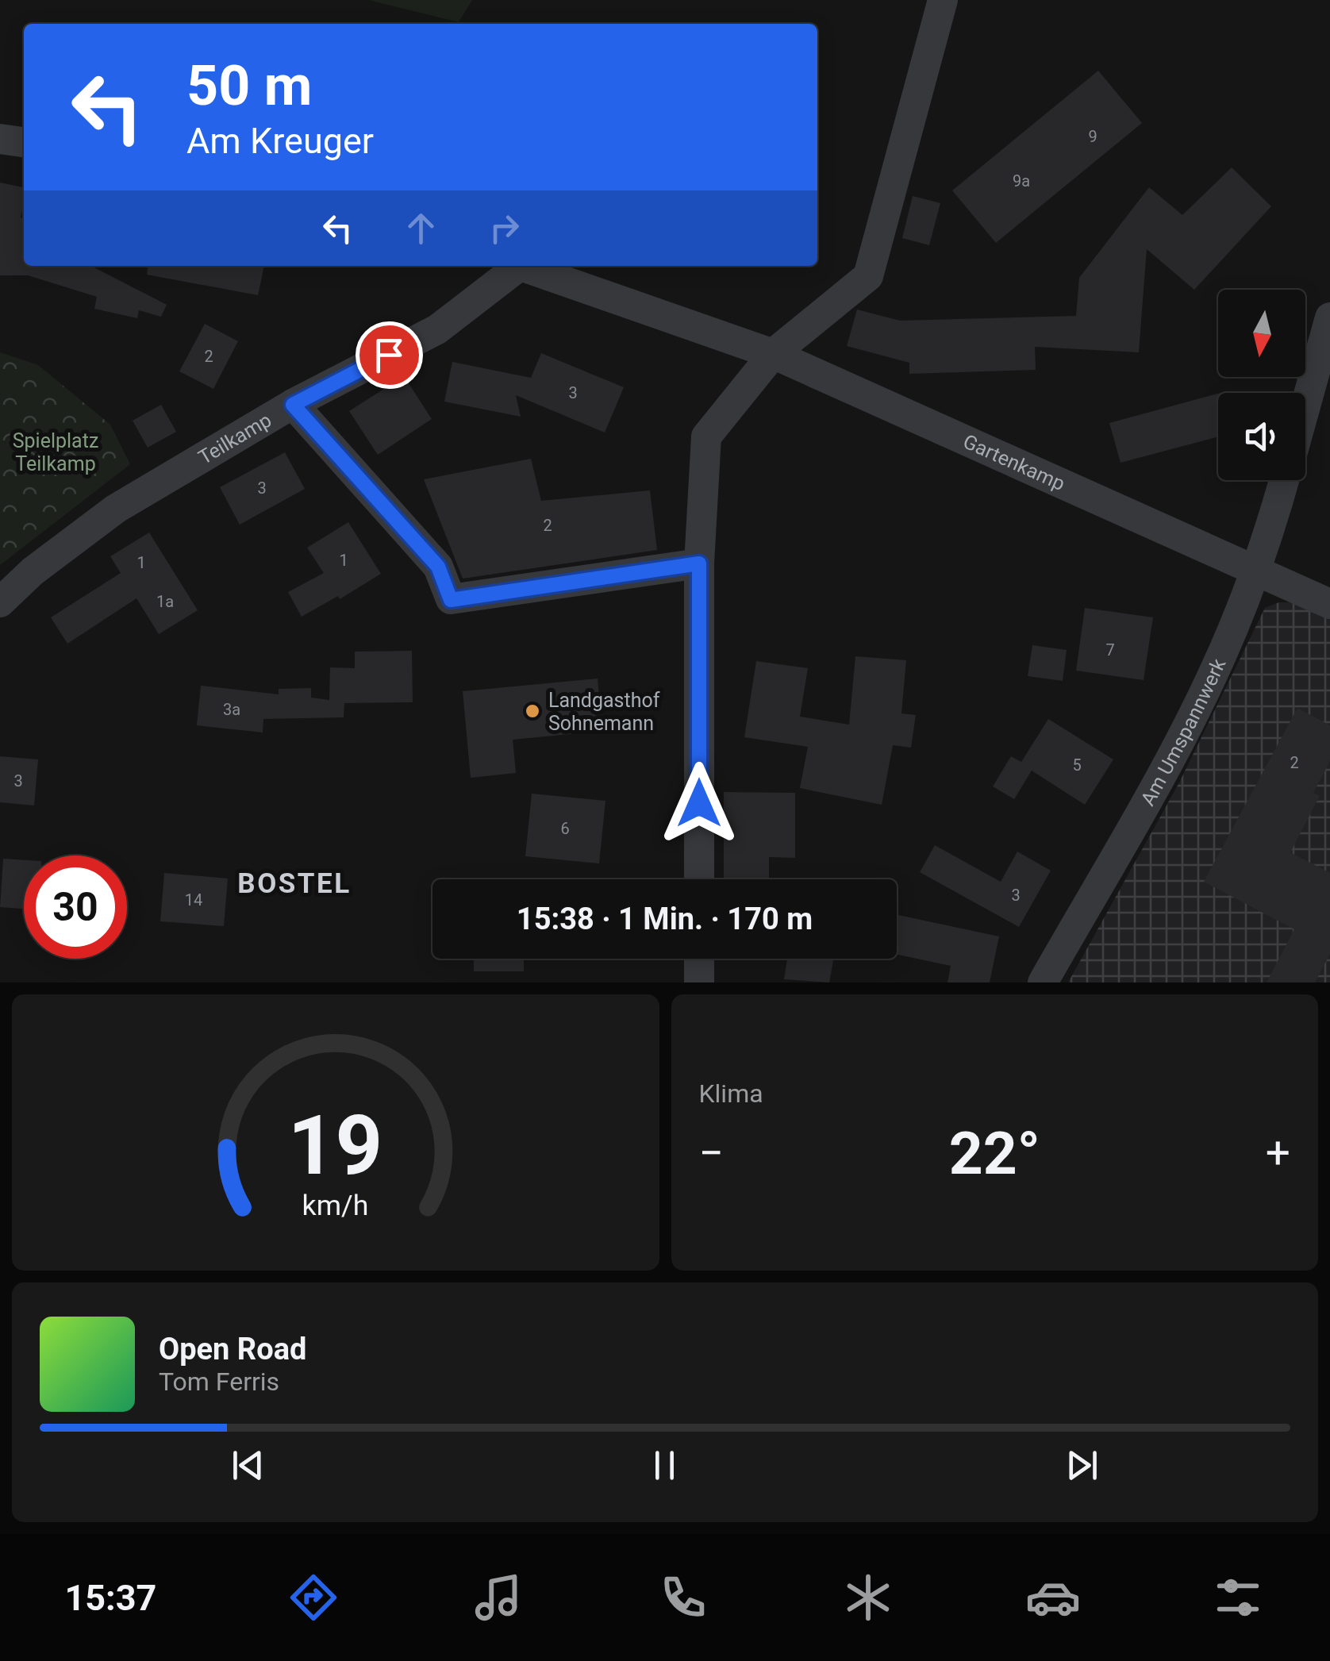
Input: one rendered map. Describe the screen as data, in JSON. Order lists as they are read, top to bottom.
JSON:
{
  "streets": {
    "street": ["Teilkamp", "Gartenkamp", "Am Umspannwerk"]
  },
  "crossings": [
    ["Gartenkamp", "Am Umspannwerk"]
  ],
  "districts": ["BOSTEL"],
  "parks": ["Spielplatz Teilkamp"],
  "places": ["Landgasthof Sohnemann"],
  "house_numbers": [
    "9",
    "9a",
    "2",
    "3",
    "3",
    "2",
    "1",
    "1",
    "1a",
    "7",
    "3a",
    "2",
    "5",
    "3",
    "6",
    "3",
    "14"
  ],
  "north": "bottom",
  "page": {
    "turn": ["50 m", "Am Kreuger"],
    "limit": "30",
    "trip": "15:38 · 1 Min. · 170 m",
    "tile": "Klima",
    "heat": ["−", "22°", "+"],
    "song": ["Open Road", "Tom Ferris"],
    "tabs": "15:37",
    "gauge": ["19", "km/h"]
  }
}
